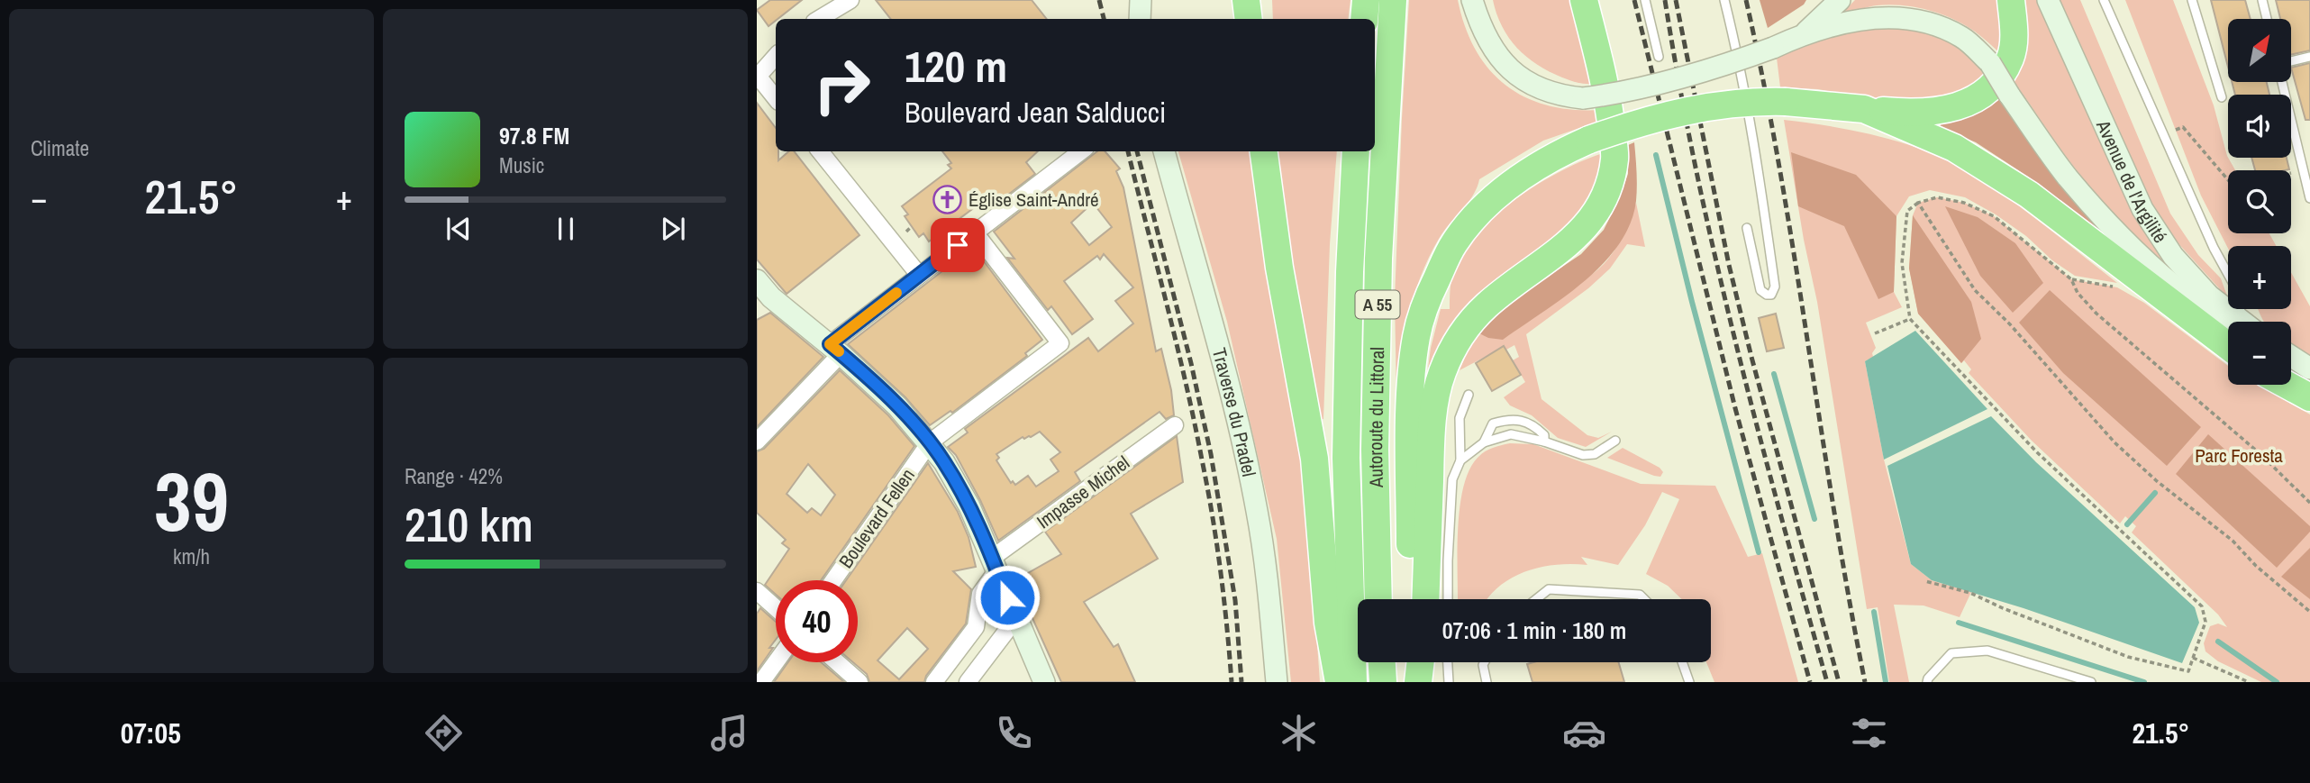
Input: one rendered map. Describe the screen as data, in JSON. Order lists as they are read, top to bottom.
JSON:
{
  "streets": {
    "highway": ["A 55", "Autoroute du Littoral"],
    "street": [
      "Avenue de l'Argilité",
      "Traverse du Pradel",
      "Impasse Michel",
      "Boulevard Fellen"
    ]
  },
  "parks": ["Parc Foresta"],
  "places": {
    "church": ["Église Saint-André"]
  },
  "north": "top right",
  "page": {
    "tile": [
      "Climate",
      ["39", "km/h"],
      ["Range · 42%", "210 km"]
    ],
    "map_buttons": ["+", "−"],
    "turn": ["120 m", "Boulevard Jean Salducci"],
    "song": ["97.8 FM", "Music"],
    "heat": ["−", "21.5°", "+"],
    "limit": "40",
    "trip": "07:06 · 1 min · 180 m",
    "tabs": ["07:05", "21.5°"]
  }
}
